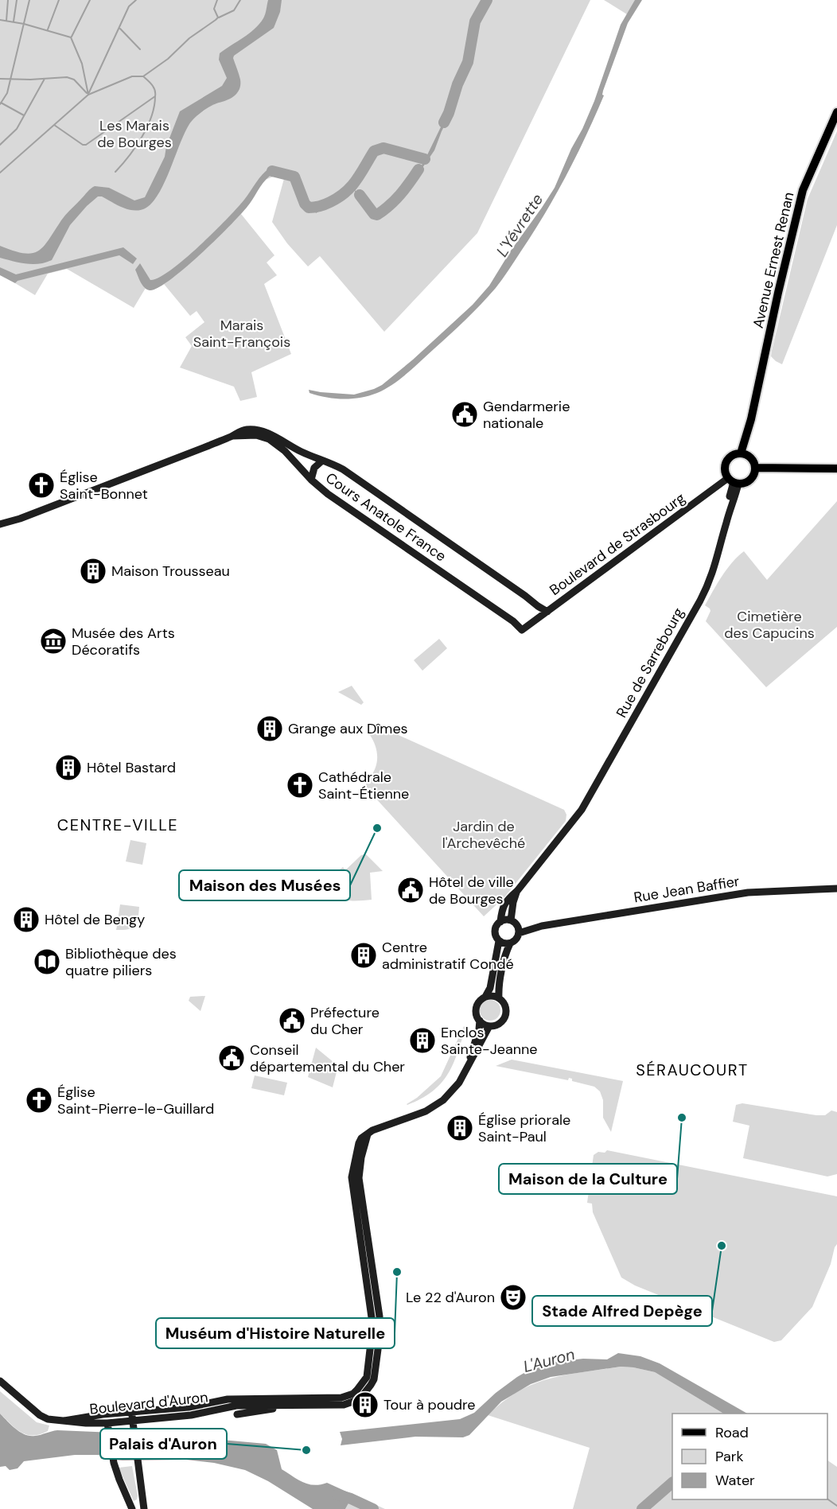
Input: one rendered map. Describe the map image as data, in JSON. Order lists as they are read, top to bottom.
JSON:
{
  "streets": {
    "main road": [
      "Avenue Ernest Renan",
      "Cours Anatole France",
      "Boulevard de Strasbourg",
      "Rue de Sarrebourg",
      "Rue Jean Baffier",
      "Boulevard d'Auron"
    ]
  },
  "crossings": [
    ["Avenue Ernest Renan", "Boulevard de Strasbourg"],
    ["Avenue Ernest Renan", "Rue de Sarrebourg"],
    ["Cours Anatole France", "Boulevard de Strasbourg"],
    ["Boulevard de Strasbourg", "Rue de Sarrebourg"],
    ["Rue de Sarrebourg", "Rue Jean Baffier"]
  ],
  "districts": ["CENTRE-VILLE", "SÉRAUCOURT"],
  "water": ["L'Yévrette", "L'Auron"],
  "parks": [
    "Les Marais de Bourges",
    "Marais Saint-François",
    "Cimetière des Capucins",
    "Jardin de l'Archevêché"
  ],
  "places": {
    "public building": [
      "Gendarmerie nationale",
      "Hôtel de ville de Bourges",
      "Préfecture du Cher",
      "Conseil départemental du Cher"
    ],
    "church": ["Église Saint-Bonnet", "Cathédrale Saint-Étienne", "Église Saint-Pierre-le-Guillard"],
    "building": [
      "Maison Trousseau",
      "Grange aux Dîmes",
      "Hôtel Bastard",
      "Hôtel de Bengy",
      "Centre administratif Condé",
      "Enclos Sainte-Jeanne",
      "Église priorale Saint-Paul",
      "Tour à poudre"
    ],
    "museum": ["Musée des Arts Décoratifs"],
    "other": [
      "Maison des Musées",
      "Maison de la Culture",
      "Stade Alfred Depège",
      "Muséum d'Histoire Naturelle",
      "Palais d'Auron"
    ],
    "library": ["Bibliothèque des quatre piliers"],
    "theatre": ["Le 22 d'Auron"]
  },
  "legend": ["Road", "Park", "Water"]
}
